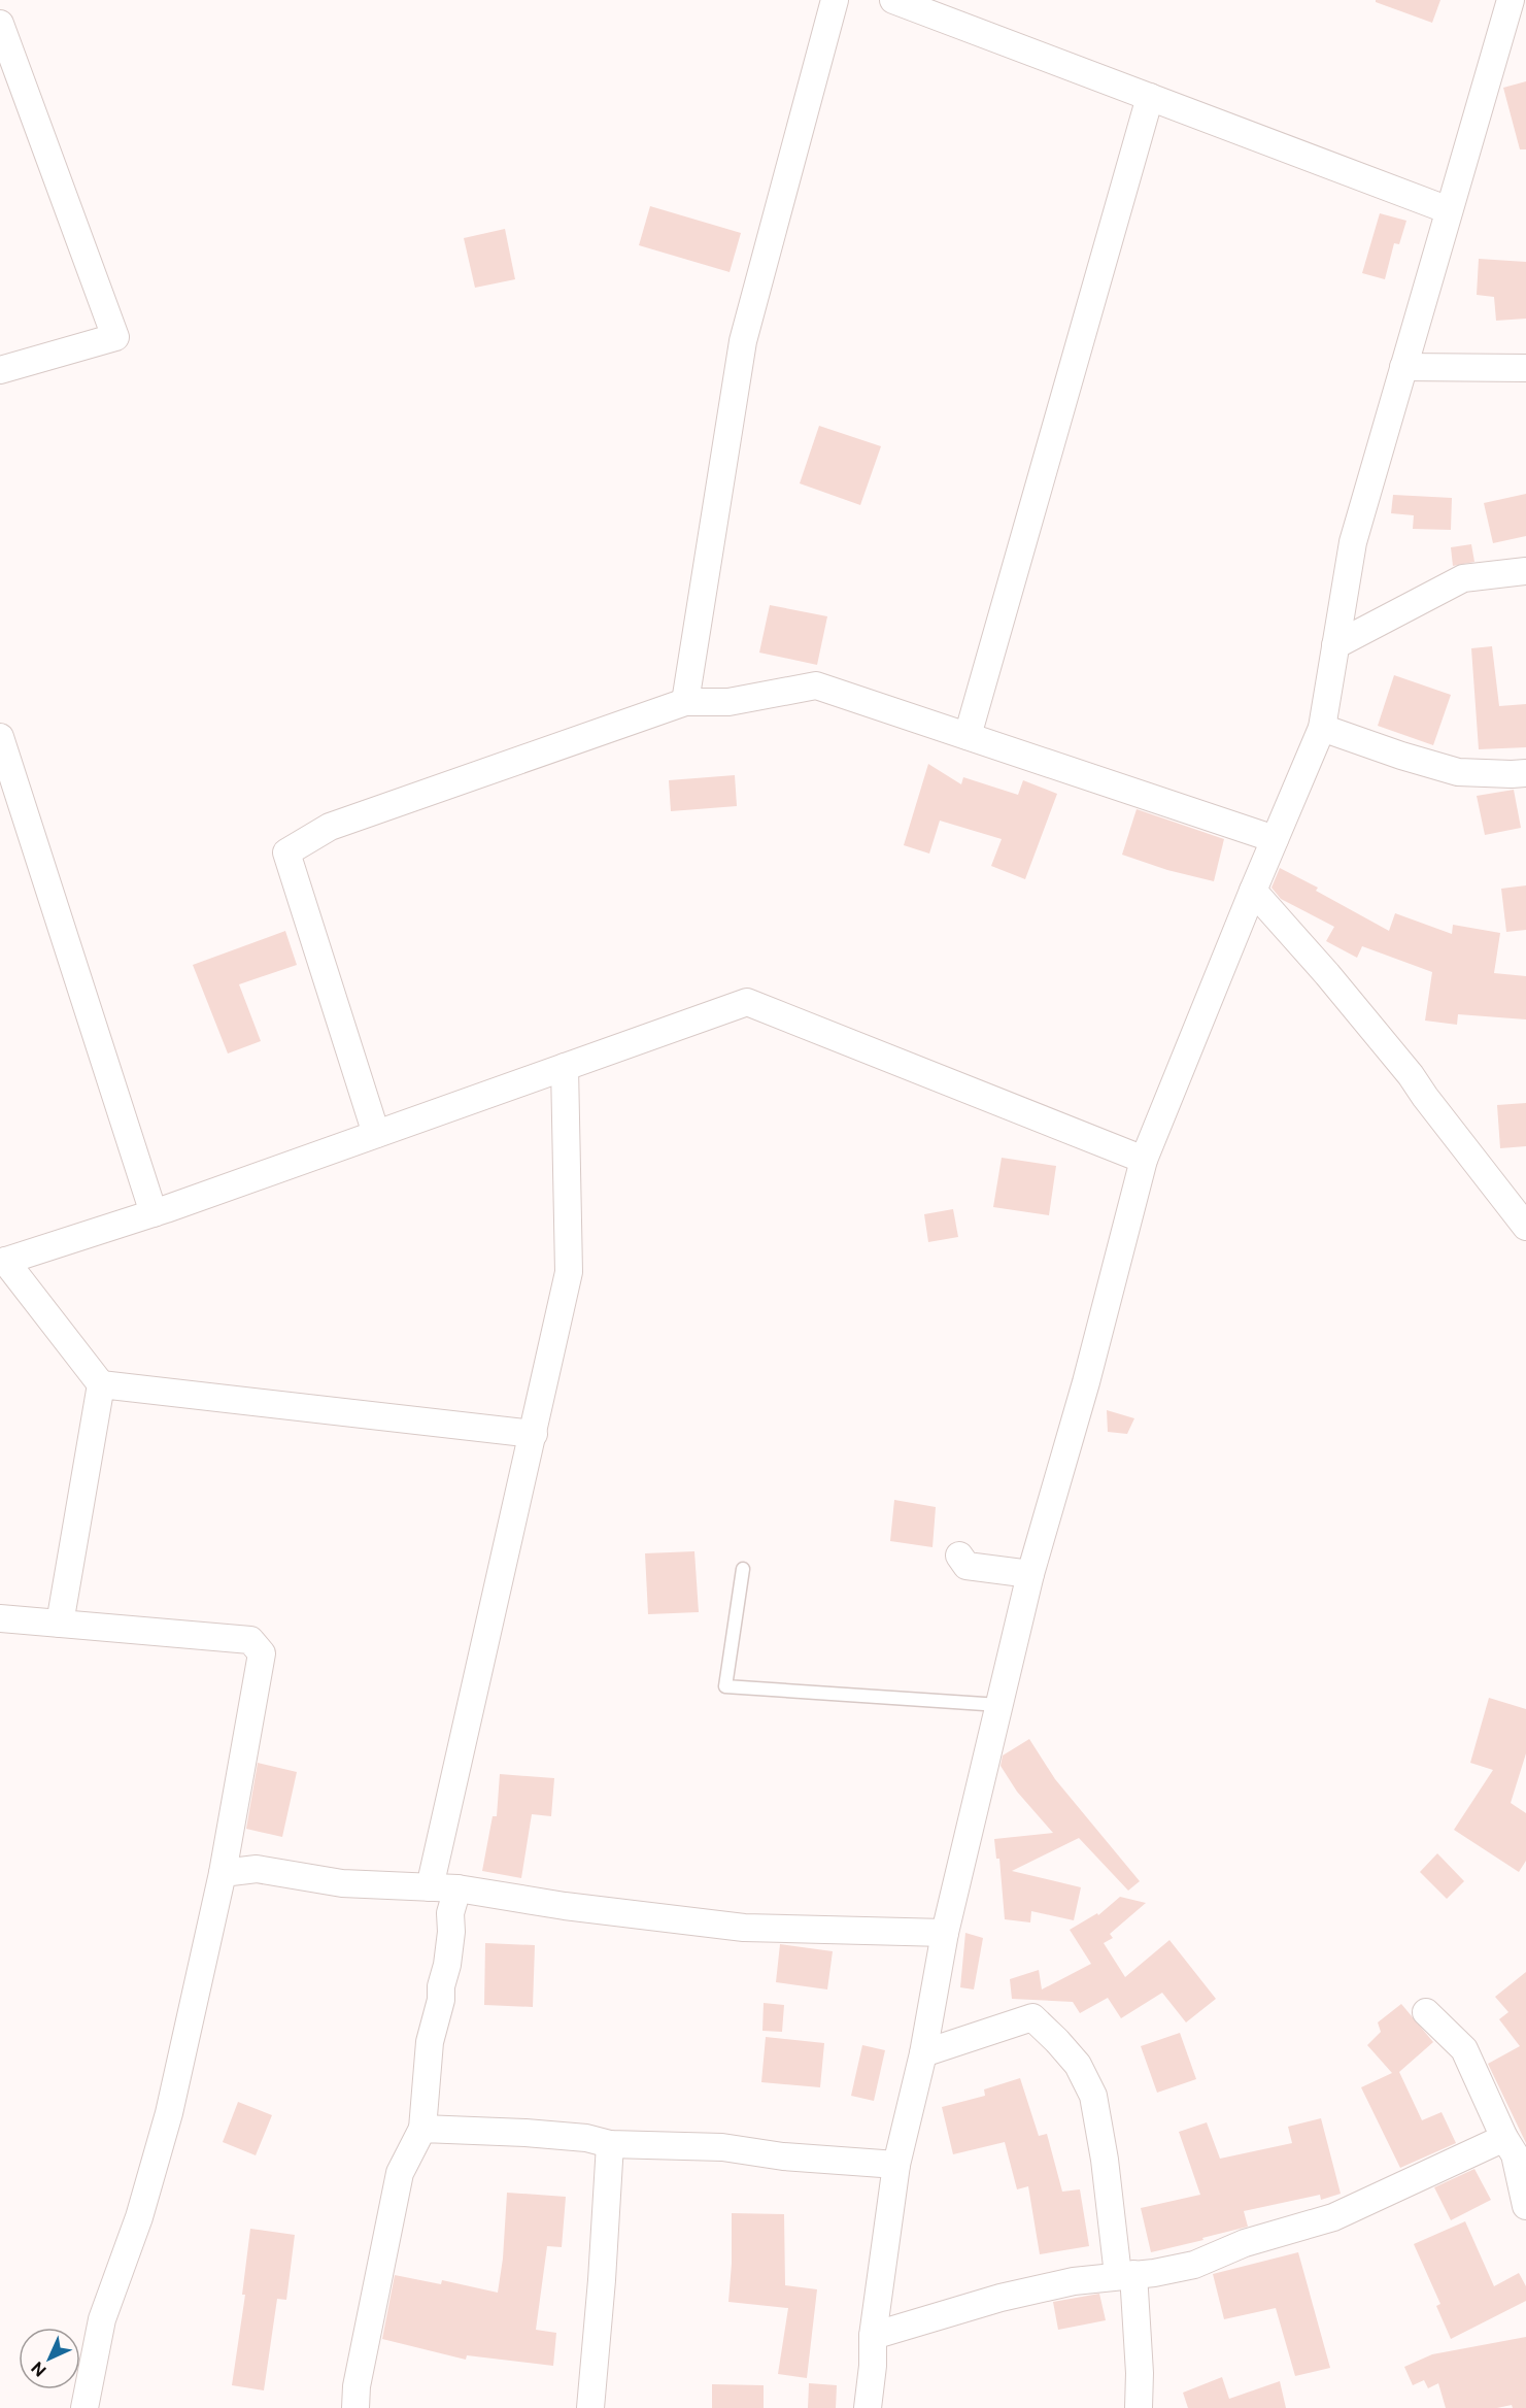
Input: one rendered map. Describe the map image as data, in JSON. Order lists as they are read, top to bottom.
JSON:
{
  "north": "bottom left"
}
